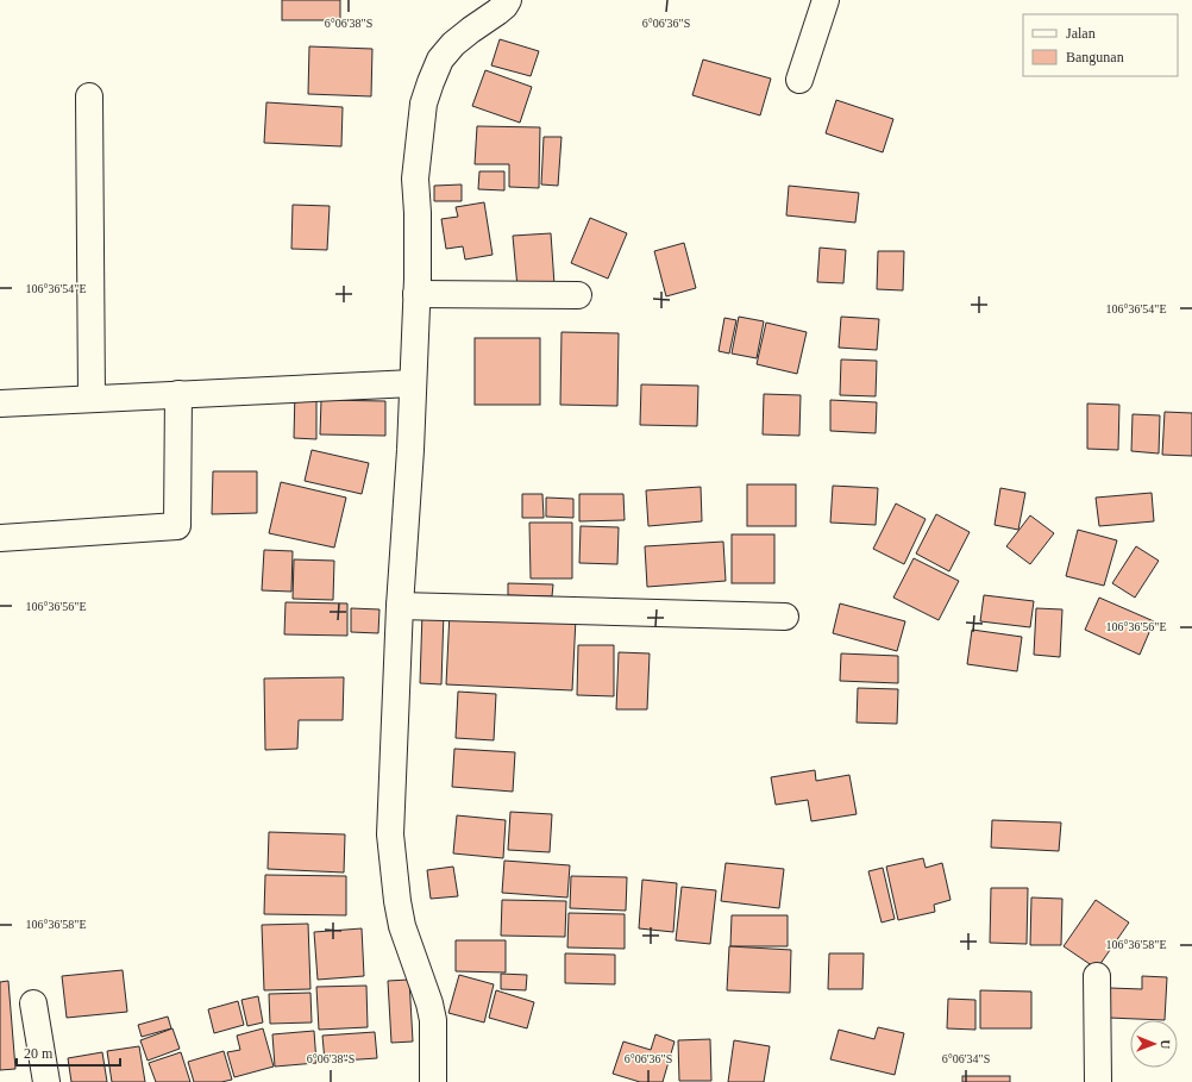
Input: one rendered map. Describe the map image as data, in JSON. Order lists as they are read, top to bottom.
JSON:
{
  "legend": ["Jalan", "Bangunan"],
  "scale_bar": "20 m",
  "north": "right",
  "coordinates": [
    "6°06'38\"S",
    "6°06'36\"S",
    "106°36'54\"E",
    "106°36'56\"E",
    "106°36'58\"E",
    "6°06'34\"S"
  ]
}
